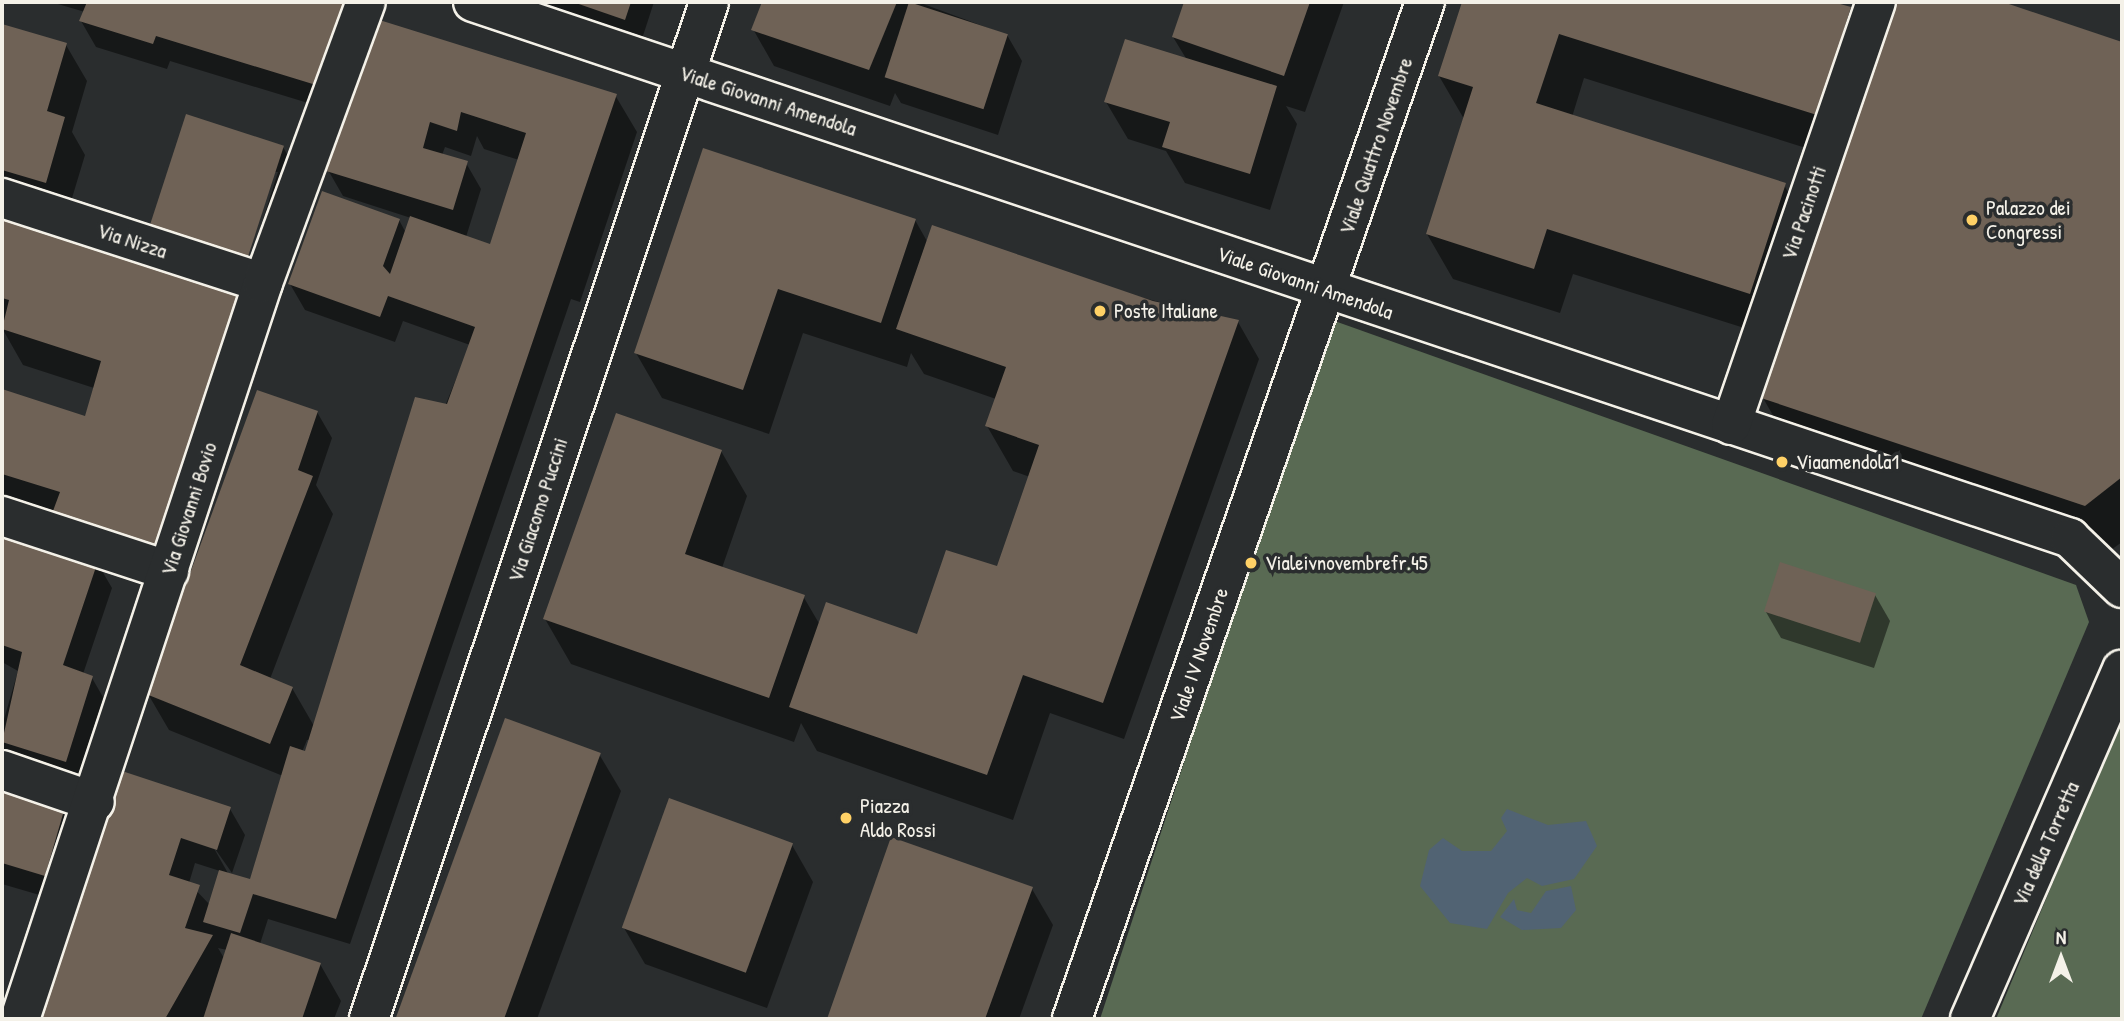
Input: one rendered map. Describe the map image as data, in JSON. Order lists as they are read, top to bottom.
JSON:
{
  "streets": {
    "street": [
      "Viale Giovanni Amendola",
      "Viale Quattro Novembre",
      "Via Pacinotti",
      "Via Nizza",
      "Via Giovanni Bovio",
      "Via Giacomo Puccini",
      "Viale IV Novembre",
      "Via della Torretta"
    ]
  },
  "crossings": [
    ["Viale Giovanni Amendola", "Viale Quattro Novembre"],
    ["Viale Giovanni Amendola", "Via Pacinotti"],
    ["Viale Giovanni Amendola", "Via Giacomo Puccini"],
    ["Viale Giovanni Amendola", "Viale IV Novembre"],
    ["Viale Quattro Novembre", "Viale IV Novembre"],
    ["Via Nizza", "Via Giovanni Bovio"]
  ],
  "places": [
    "Palazzo dei Congressi",
    "Poste Italiane",
    "Viaamendola1",
    "Vialeivnovembrefr.45",
    "Piazza Aldo Rossi"
  ],
  "north": "top"
}
